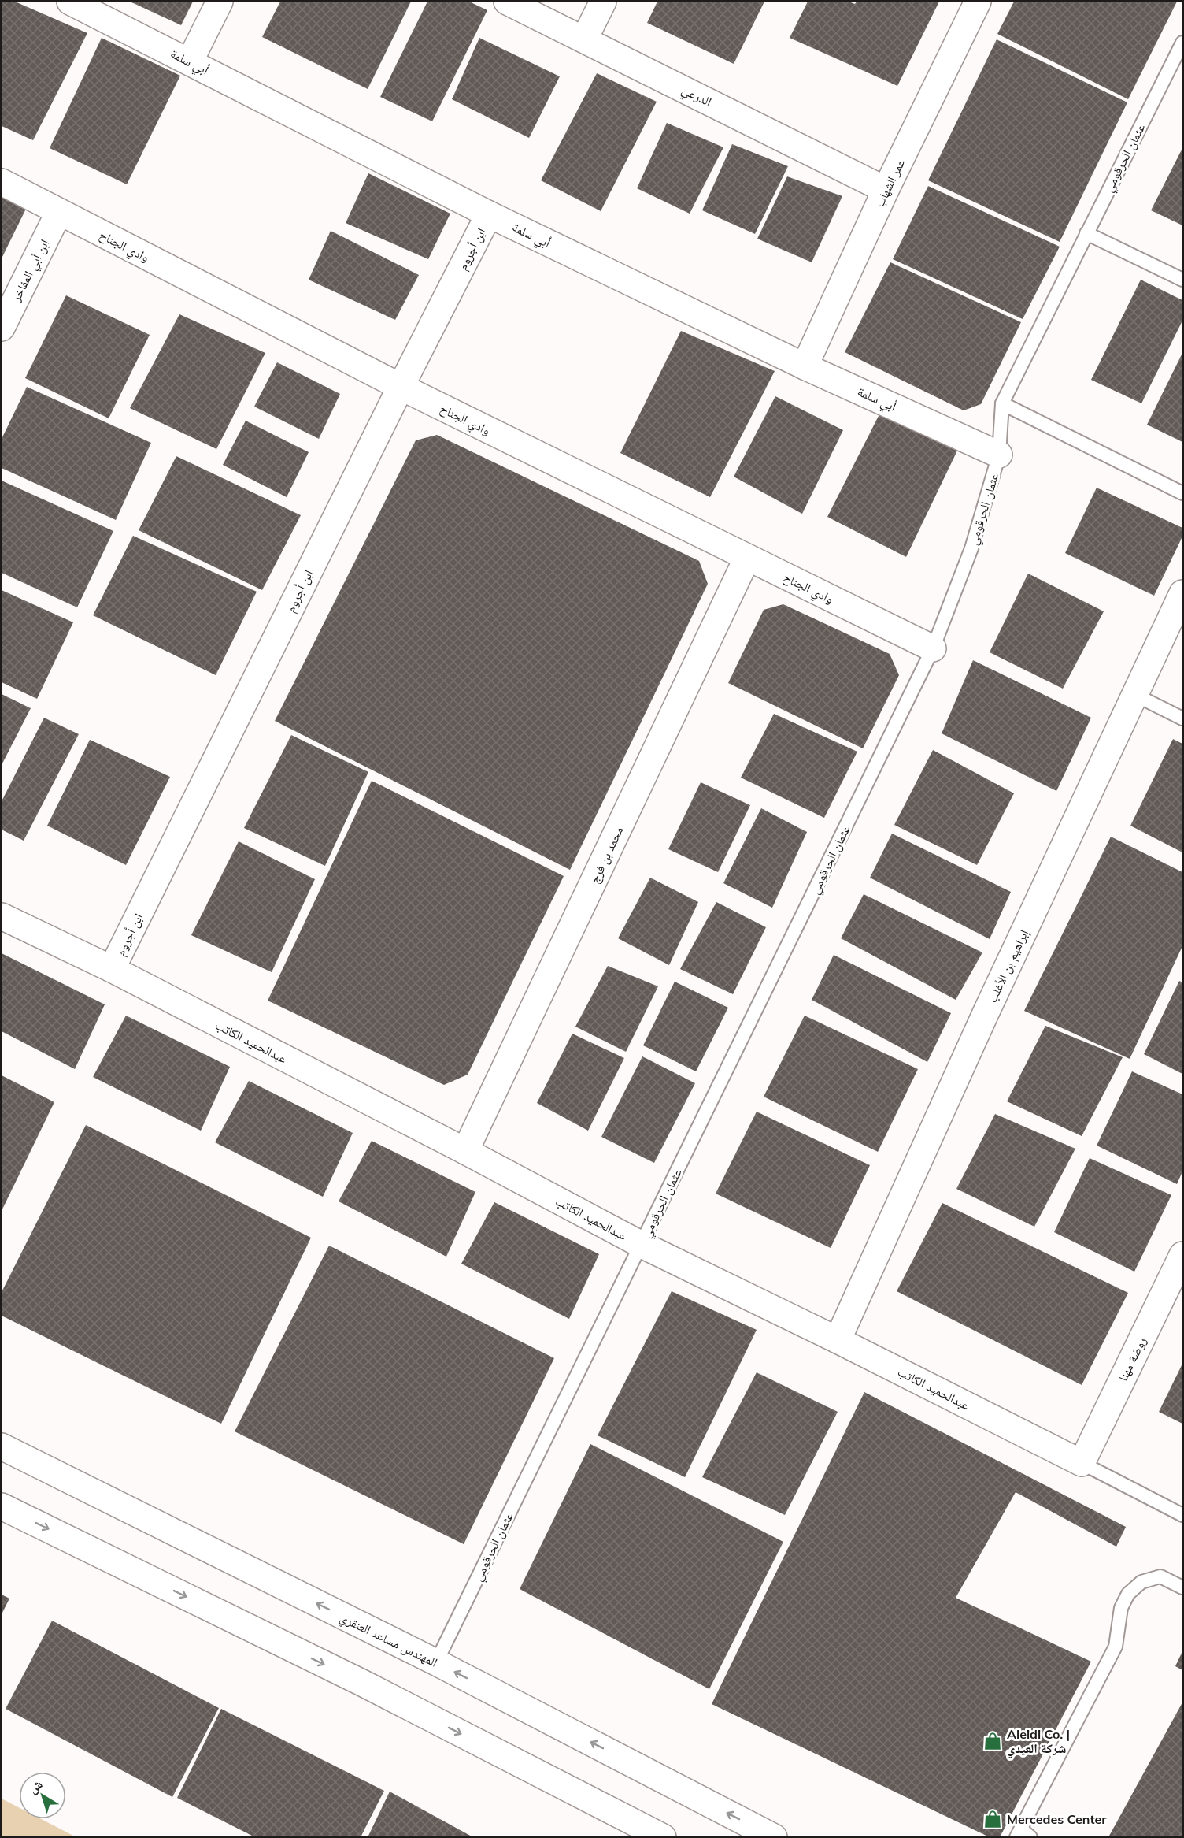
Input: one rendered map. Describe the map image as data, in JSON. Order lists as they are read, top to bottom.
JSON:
{
  "streets": {
    "street": [
      "أبي سلمة",
      "الدرعي",
      "عمر الشهاب",
      "وادي الجناح",
      "ابن أجروم",
      "ابن أبي المفاخر",
      "محمد بن فرج",
      "إبراهيم بن الأغلب",
      "عبدالحميد الكاتب",
      "روضة مهنا",
      "المهندس مساعد العنقري"
    ],
    "lane": ["عثمان الحرقومي"]
  },
  "crossings": [
    ["أبي سلمة", "عثمان الحرقومي"],
    ["أبي سلمة", "عمر الشهاب"],
    ["أبي سلمة", "ابن أجروم"],
    ["الدرعي", "عمر الشهاب"],
    ["عثمان الحرقومي", "وادي الجناح"],
    ["عثمان الحرقومي", "عبدالحميد الكاتب"],
    ["عثمان الحرقومي", "المهندس مساعد العنقري"],
    ["وادي الجناح", "ابن أجروم"],
    ["وادي الجناح", "ابن أبي المفاخر"],
    ["وادي الجناح", "محمد بن فرج"],
    ["ابن أجروم", "عبدالحميد الكاتب"],
    ["محمد بن فرج", "عبدالحميد الكاتب"],
    ["إبراهيم بن الأغلب", "عبدالحميد الكاتب"],
    ["عبدالحميد الكاتب", "روضة مهنا"]
  ],
  "places": {
    "shop": ["Aleidi Co. | شركة العيدي", "Mercedes Center"]
  },
  "north": "top left"
}
